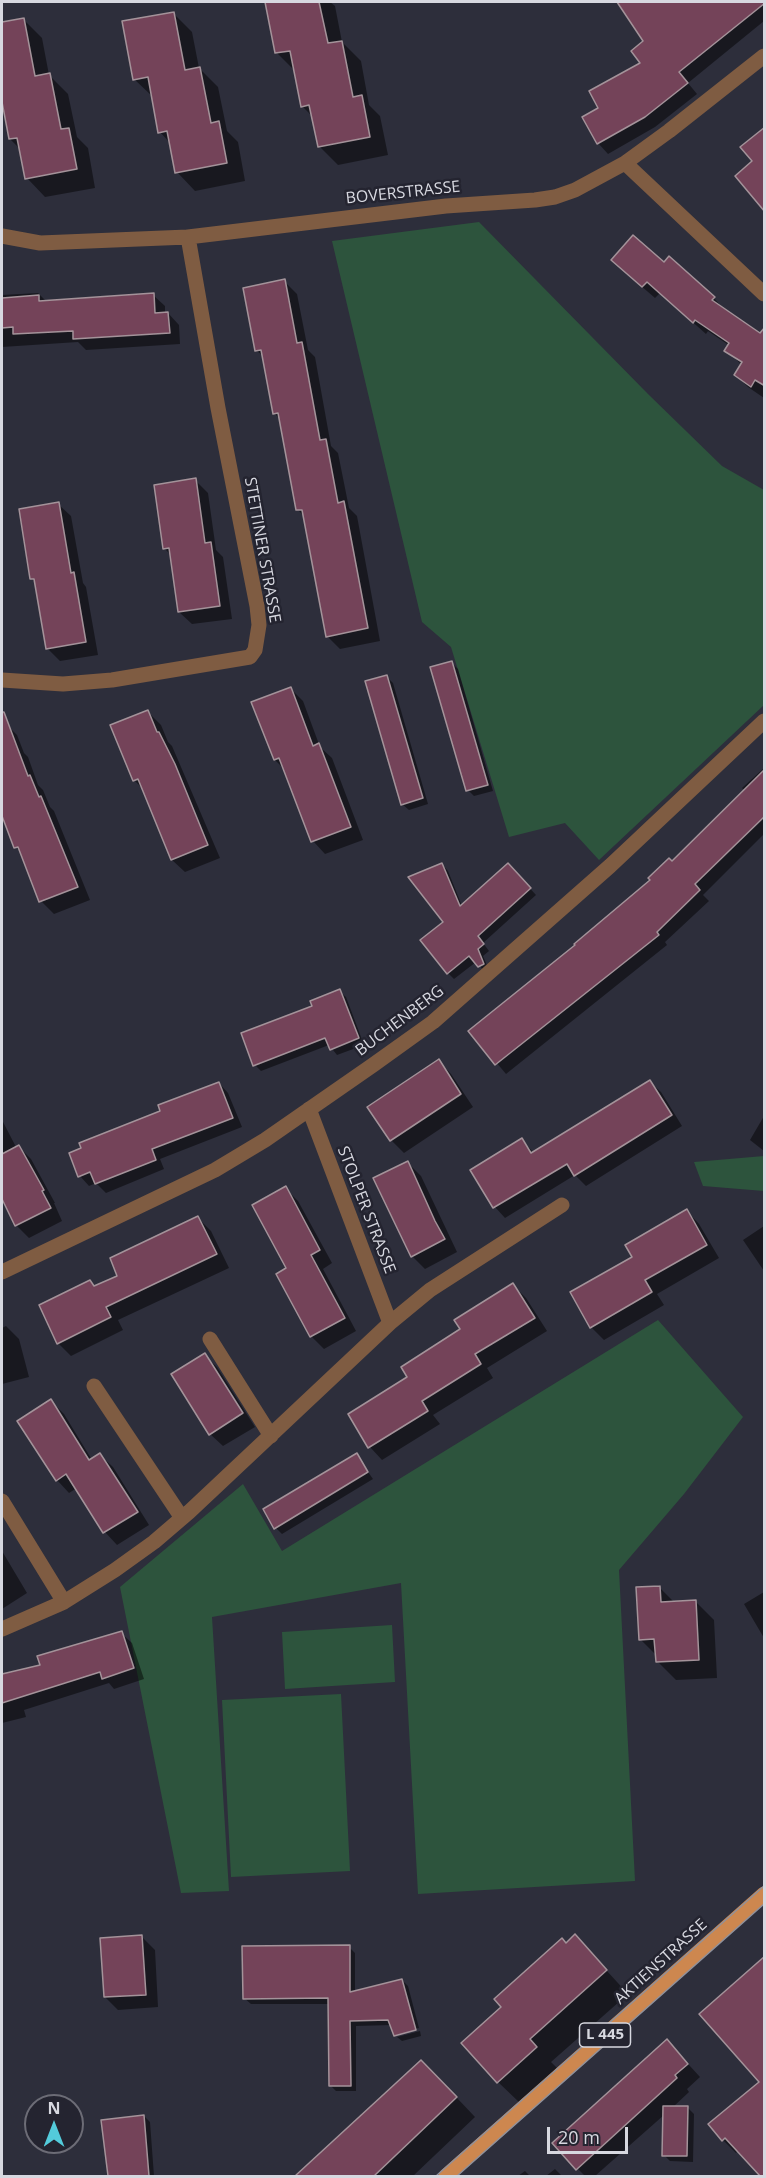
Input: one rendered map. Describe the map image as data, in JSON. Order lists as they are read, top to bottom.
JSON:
{
  "streets": {
    "main road": ["AKTIENSTRASSE", "L 445"],
    "street": [
      "BOVERSTRASSE",
      "STETTINER STRASSE",
      "BUCHENBERG",
      "STOLPER STRASSE"
    ]
  },
  "crossings": [
    ["BOVERSTRASSE", "STETTINER STRASSE"],
    ["BUCHENBERG", "STOLPER STRASSE"]
  ],
  "scale_bar": "20 m",
  "north": "top"
}
